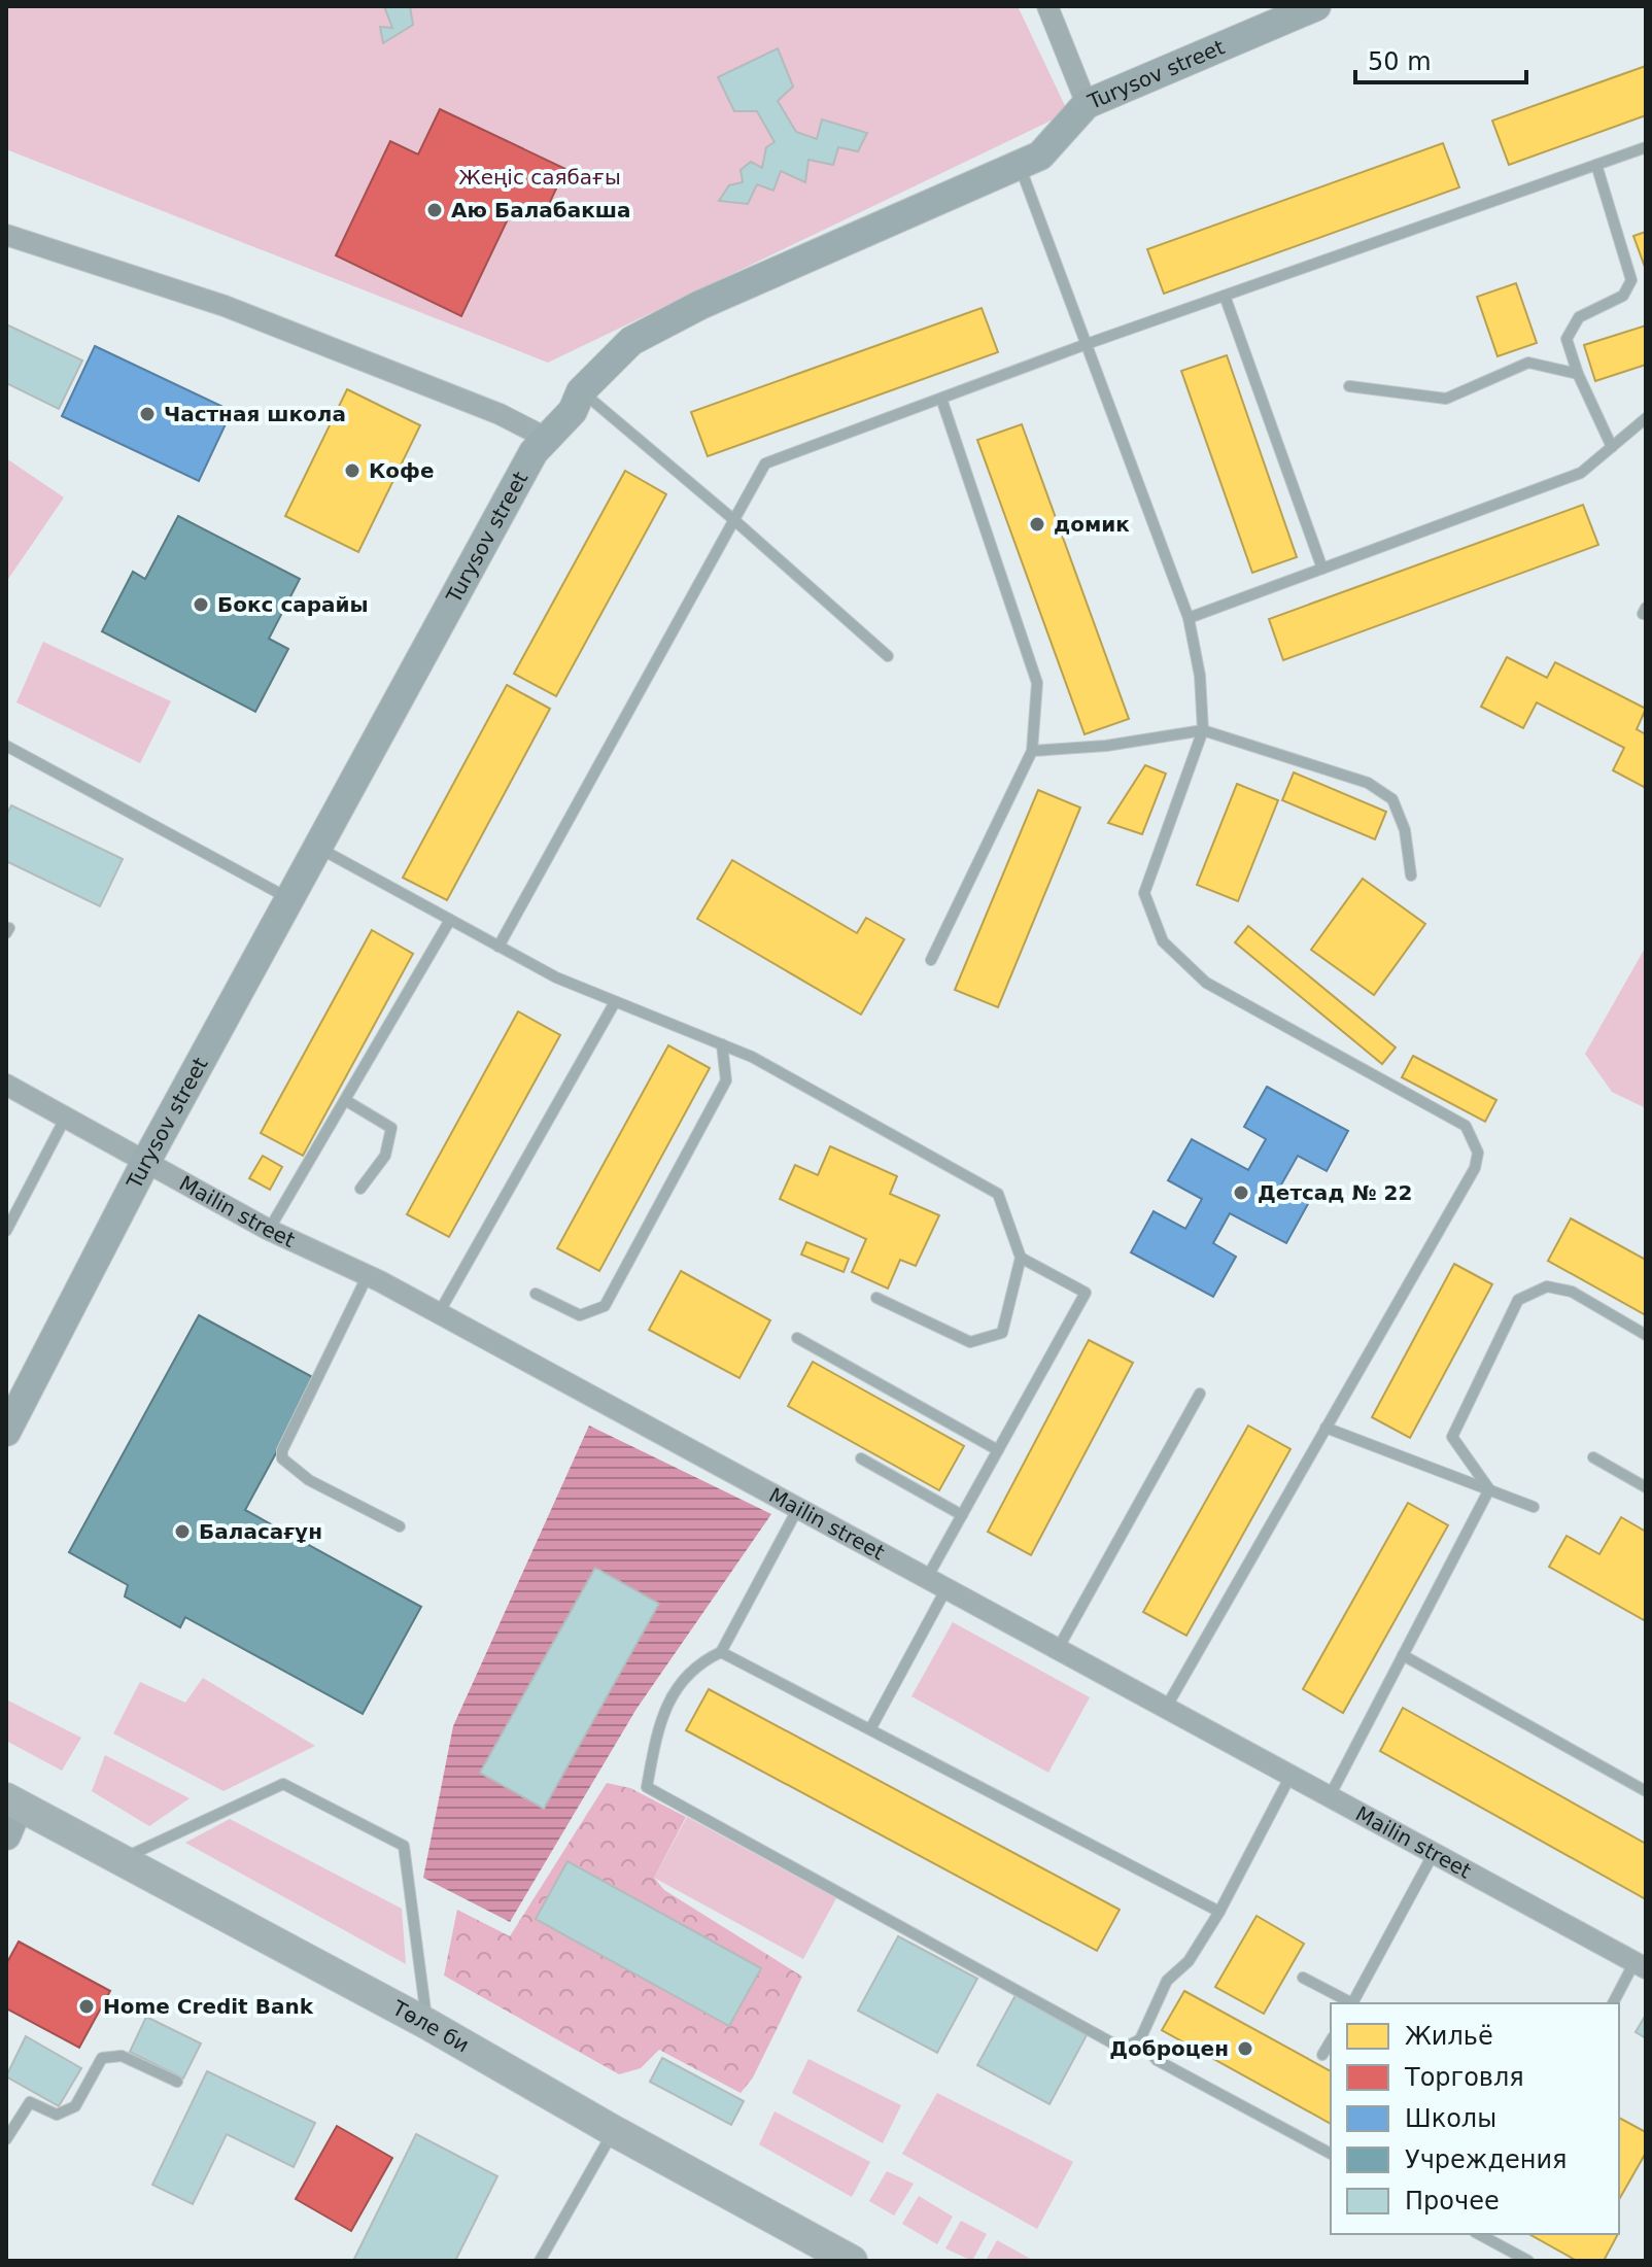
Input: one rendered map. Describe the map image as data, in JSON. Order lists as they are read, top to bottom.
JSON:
{
  "streets": {
    "main road": ["Turysov street", "Төле би"],
    "street": ["Mailin street"]
  },
  "crossings": [
    ["Turysov street", "Mailin street"]
  ],
  "parks": ["Жеңіс саябағы"],
  "places": [
    "Аю Балабакша",
    "Частная школа",
    "Кофе",
    "домик",
    "Бокс сарайы",
    "Детсад № 22",
    "Баласағұн",
    "Home Credit Bank",
    "Доброцен"
  ],
  "legend": [
    "Жильё",
    "Торговля",
    "Школы",
    "Учреждения",
    "Прочее"
  ],
  "scale_bar": "50 m"
}
